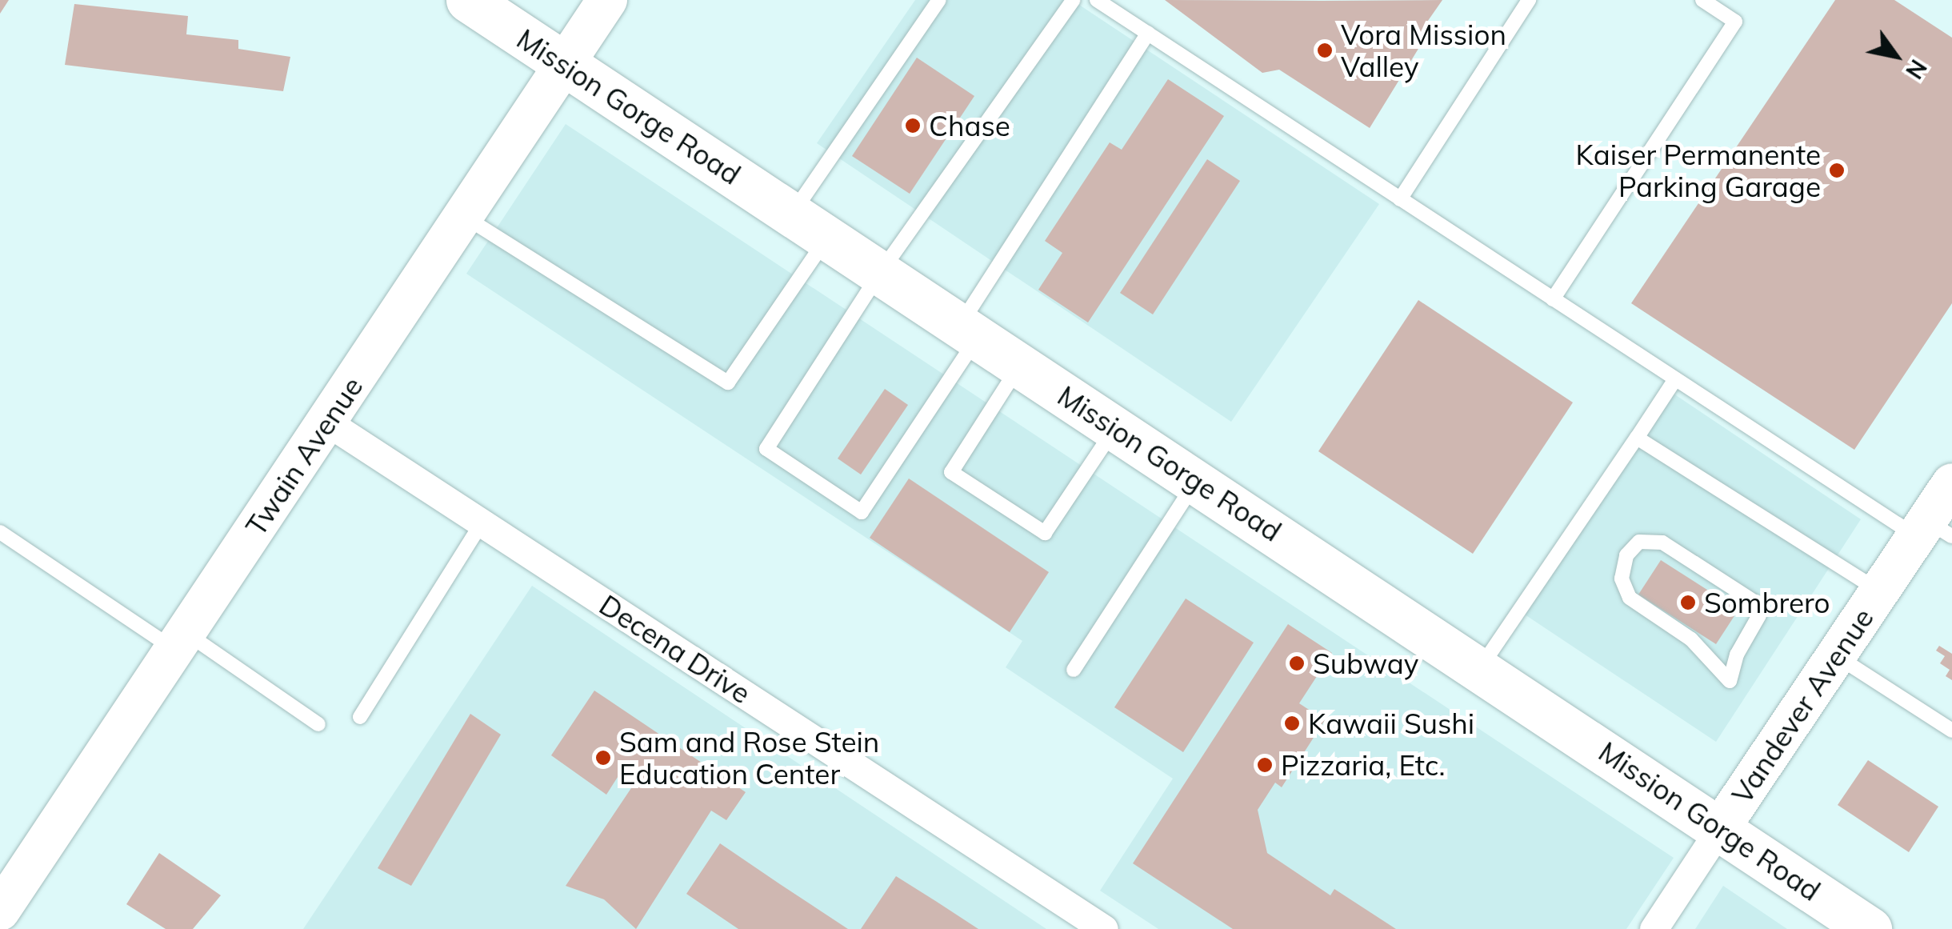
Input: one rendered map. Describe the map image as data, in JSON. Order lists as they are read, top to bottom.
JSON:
{
  "streets": {
    "main road": ["Mission Gorge Road"],
    "street": ["Twain Avenue", "Decena Drive", "Vandever Avenue"]
  },
  "crossings": [
    ["Mission Gorge Road", "Twain Avenue"],
    ["Mission Gorge Road", "Vandever Avenue"],
    ["Twain Avenue", "Decena Drive"]
  ],
  "places": [
    "Vora Mission Valley",
    "Chase",
    "Kaiser Permanente Parking Garage",
    "Sombrero",
    "Subway",
    "Kawaii Sushi",
    "Sam and Rose Stein Education Center",
    "Pizzaria, Etc."
  ],
  "north": "bottom right"
}
